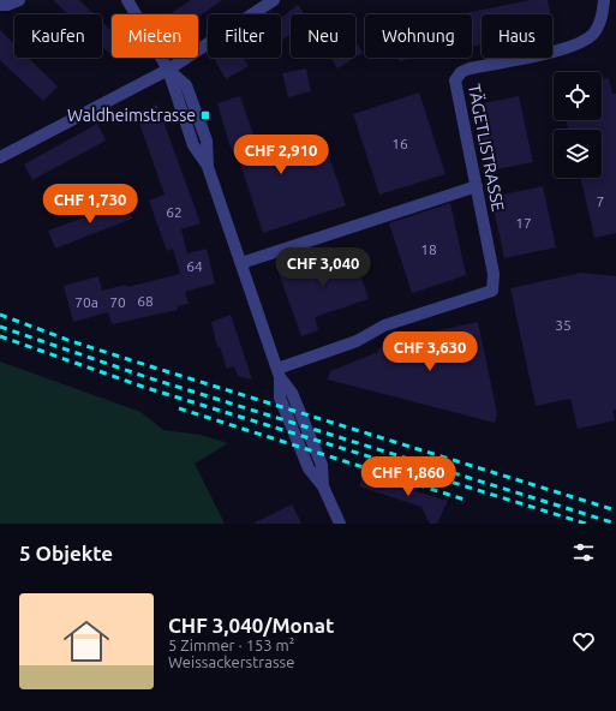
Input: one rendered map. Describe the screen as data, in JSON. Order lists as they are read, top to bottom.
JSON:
{
  "streets": {
    "street": ["TÄGETLISTRASSE"]
  },
  "places": {
    "transit": ["Waldheimstrasse"]
  },
  "house_numbers": [
    "16",
    "7",
    "62",
    "17",
    "18",
    "64",
    "68",
    "70a",
    "70",
    "35"
  ],
  "page": {
    "chip": [
      "Kaufen",
      "Mieten",
      "Filter",
      "Neu",
      "Wohnung",
      "Haus"
    ],
    "price": [
      "CHF 2,910",
      "CHF 1,730",
      "CHF 3,040",
      "CHF 3,630",
      "CHF 1,860"
    ],
    "heading": "5 Objekte",
    "list": [
      {
        "name": "CHF 3,040/Monat",
        "note": "5 Zimmer · 153 m² · Weissackerstrasse"
      }
    ]
  }
}
